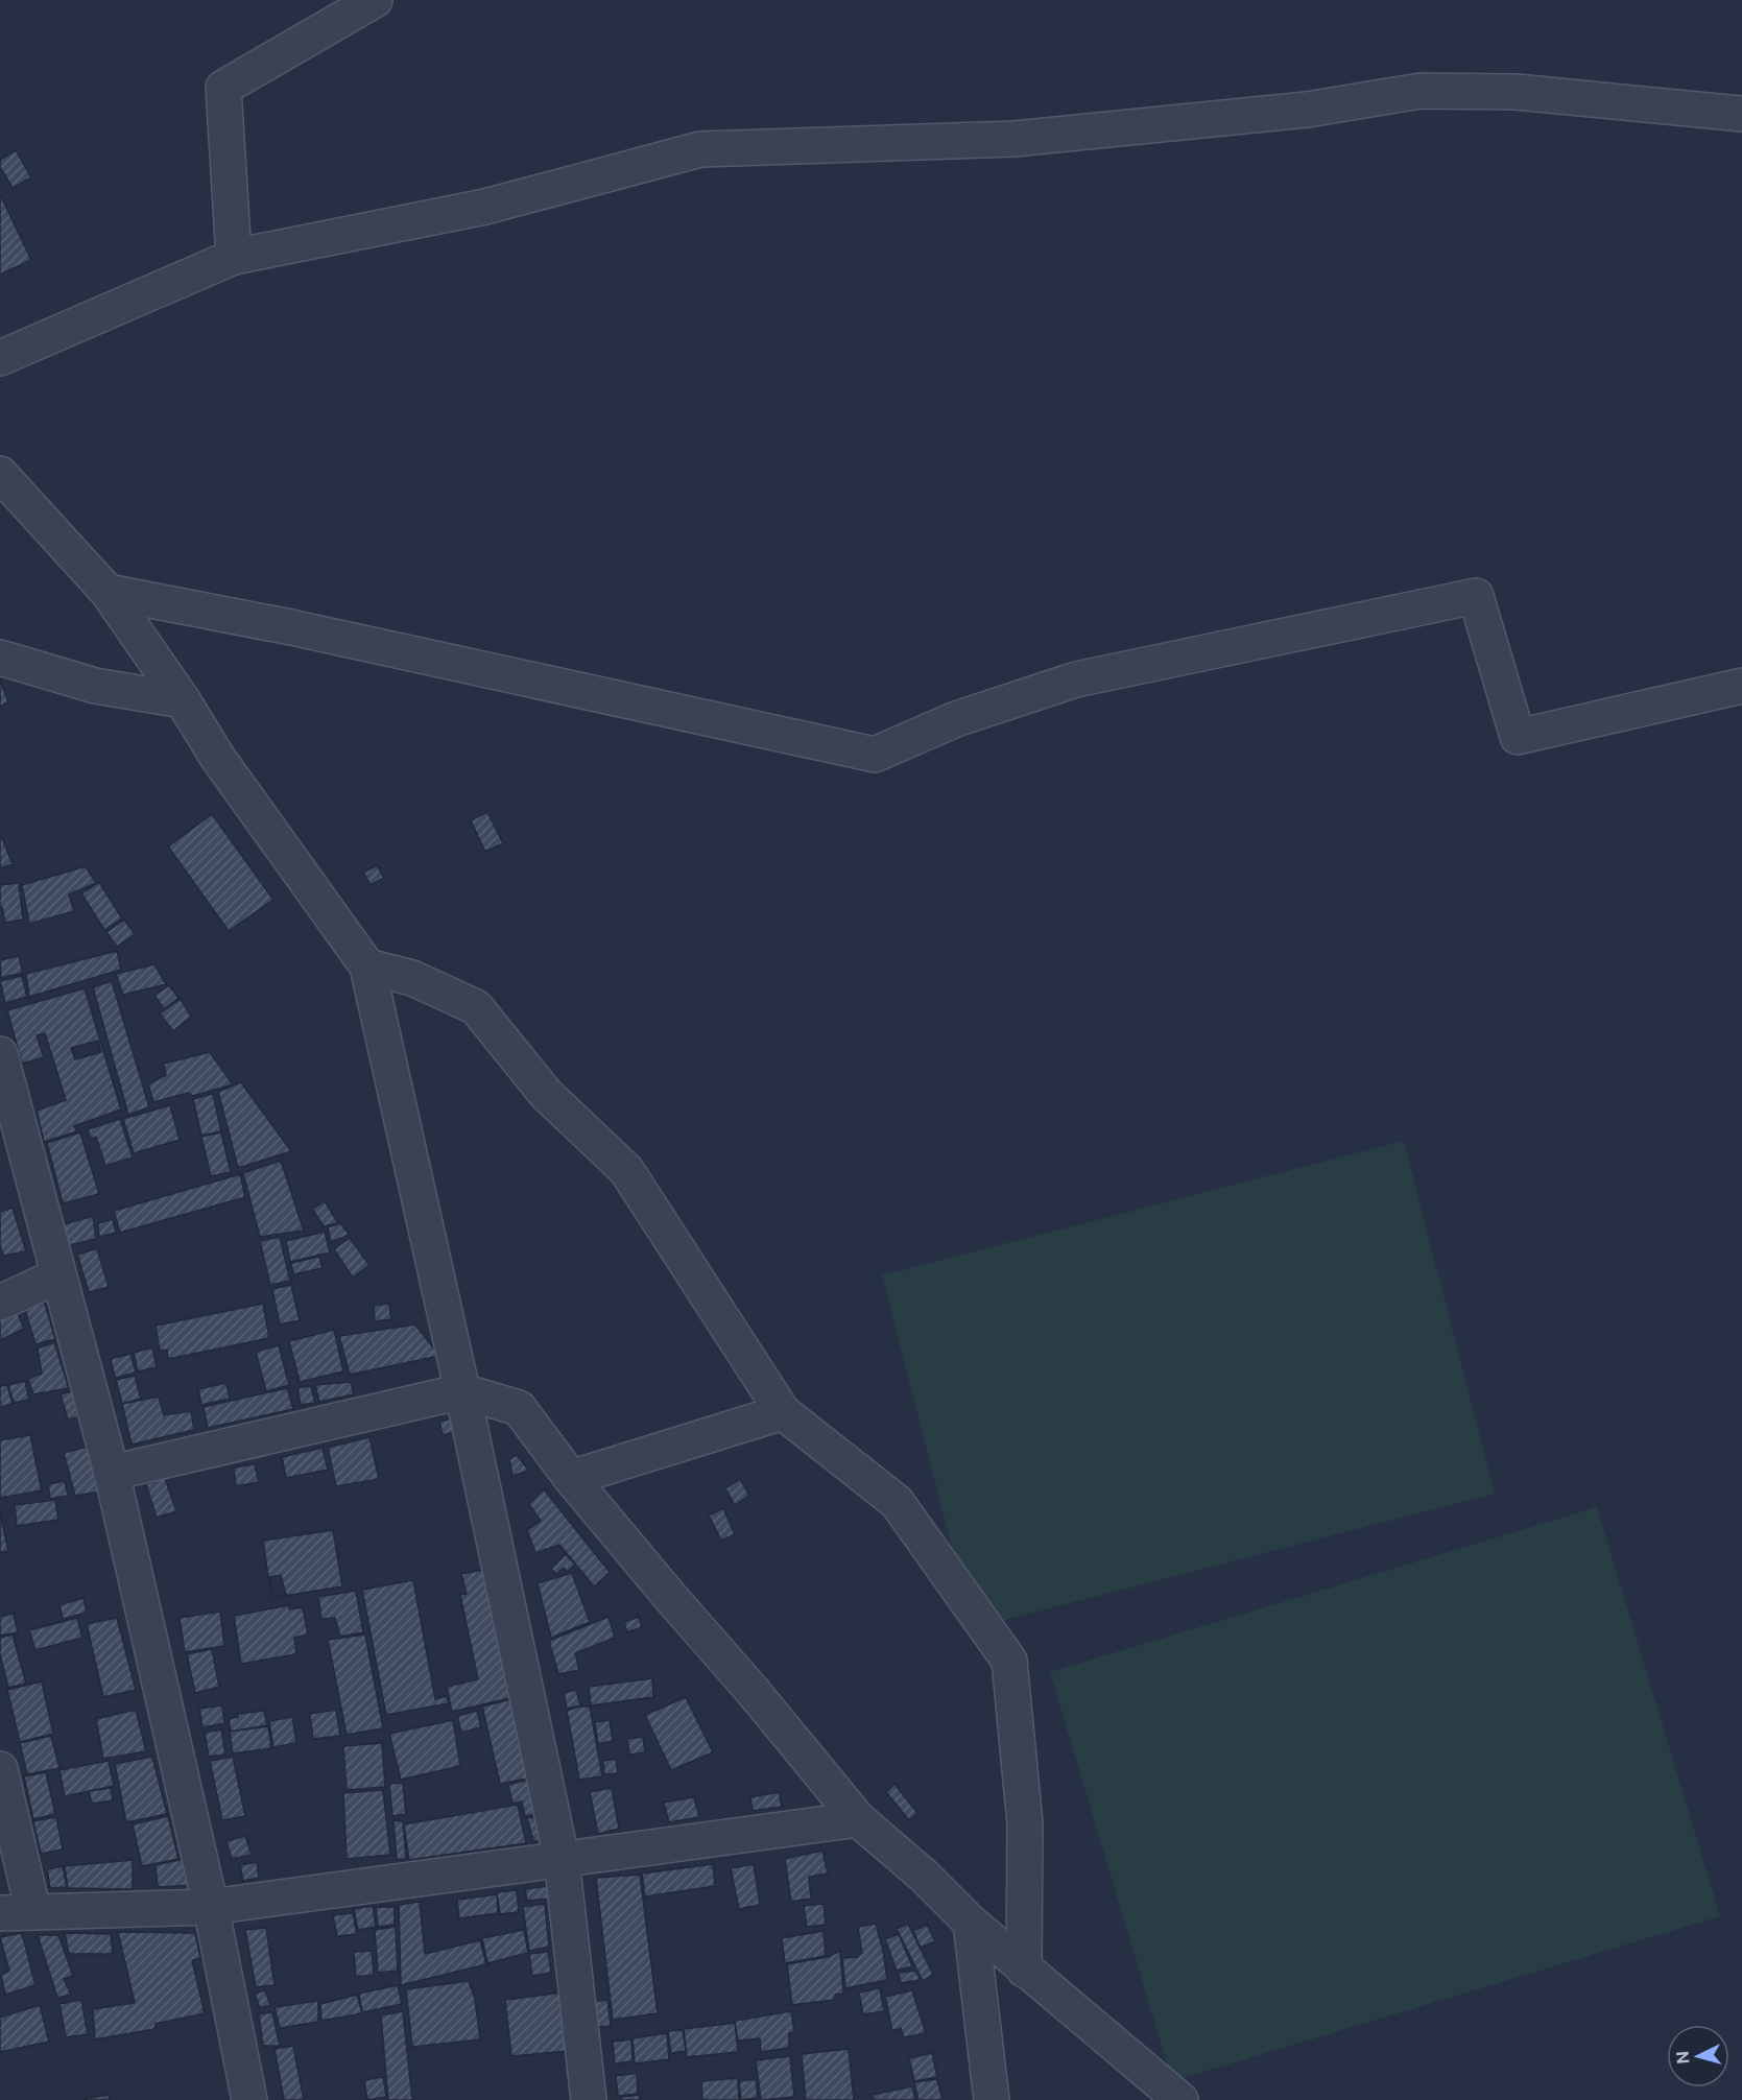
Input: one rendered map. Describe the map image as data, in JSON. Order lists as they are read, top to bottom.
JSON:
{
  "north": "left"
}
